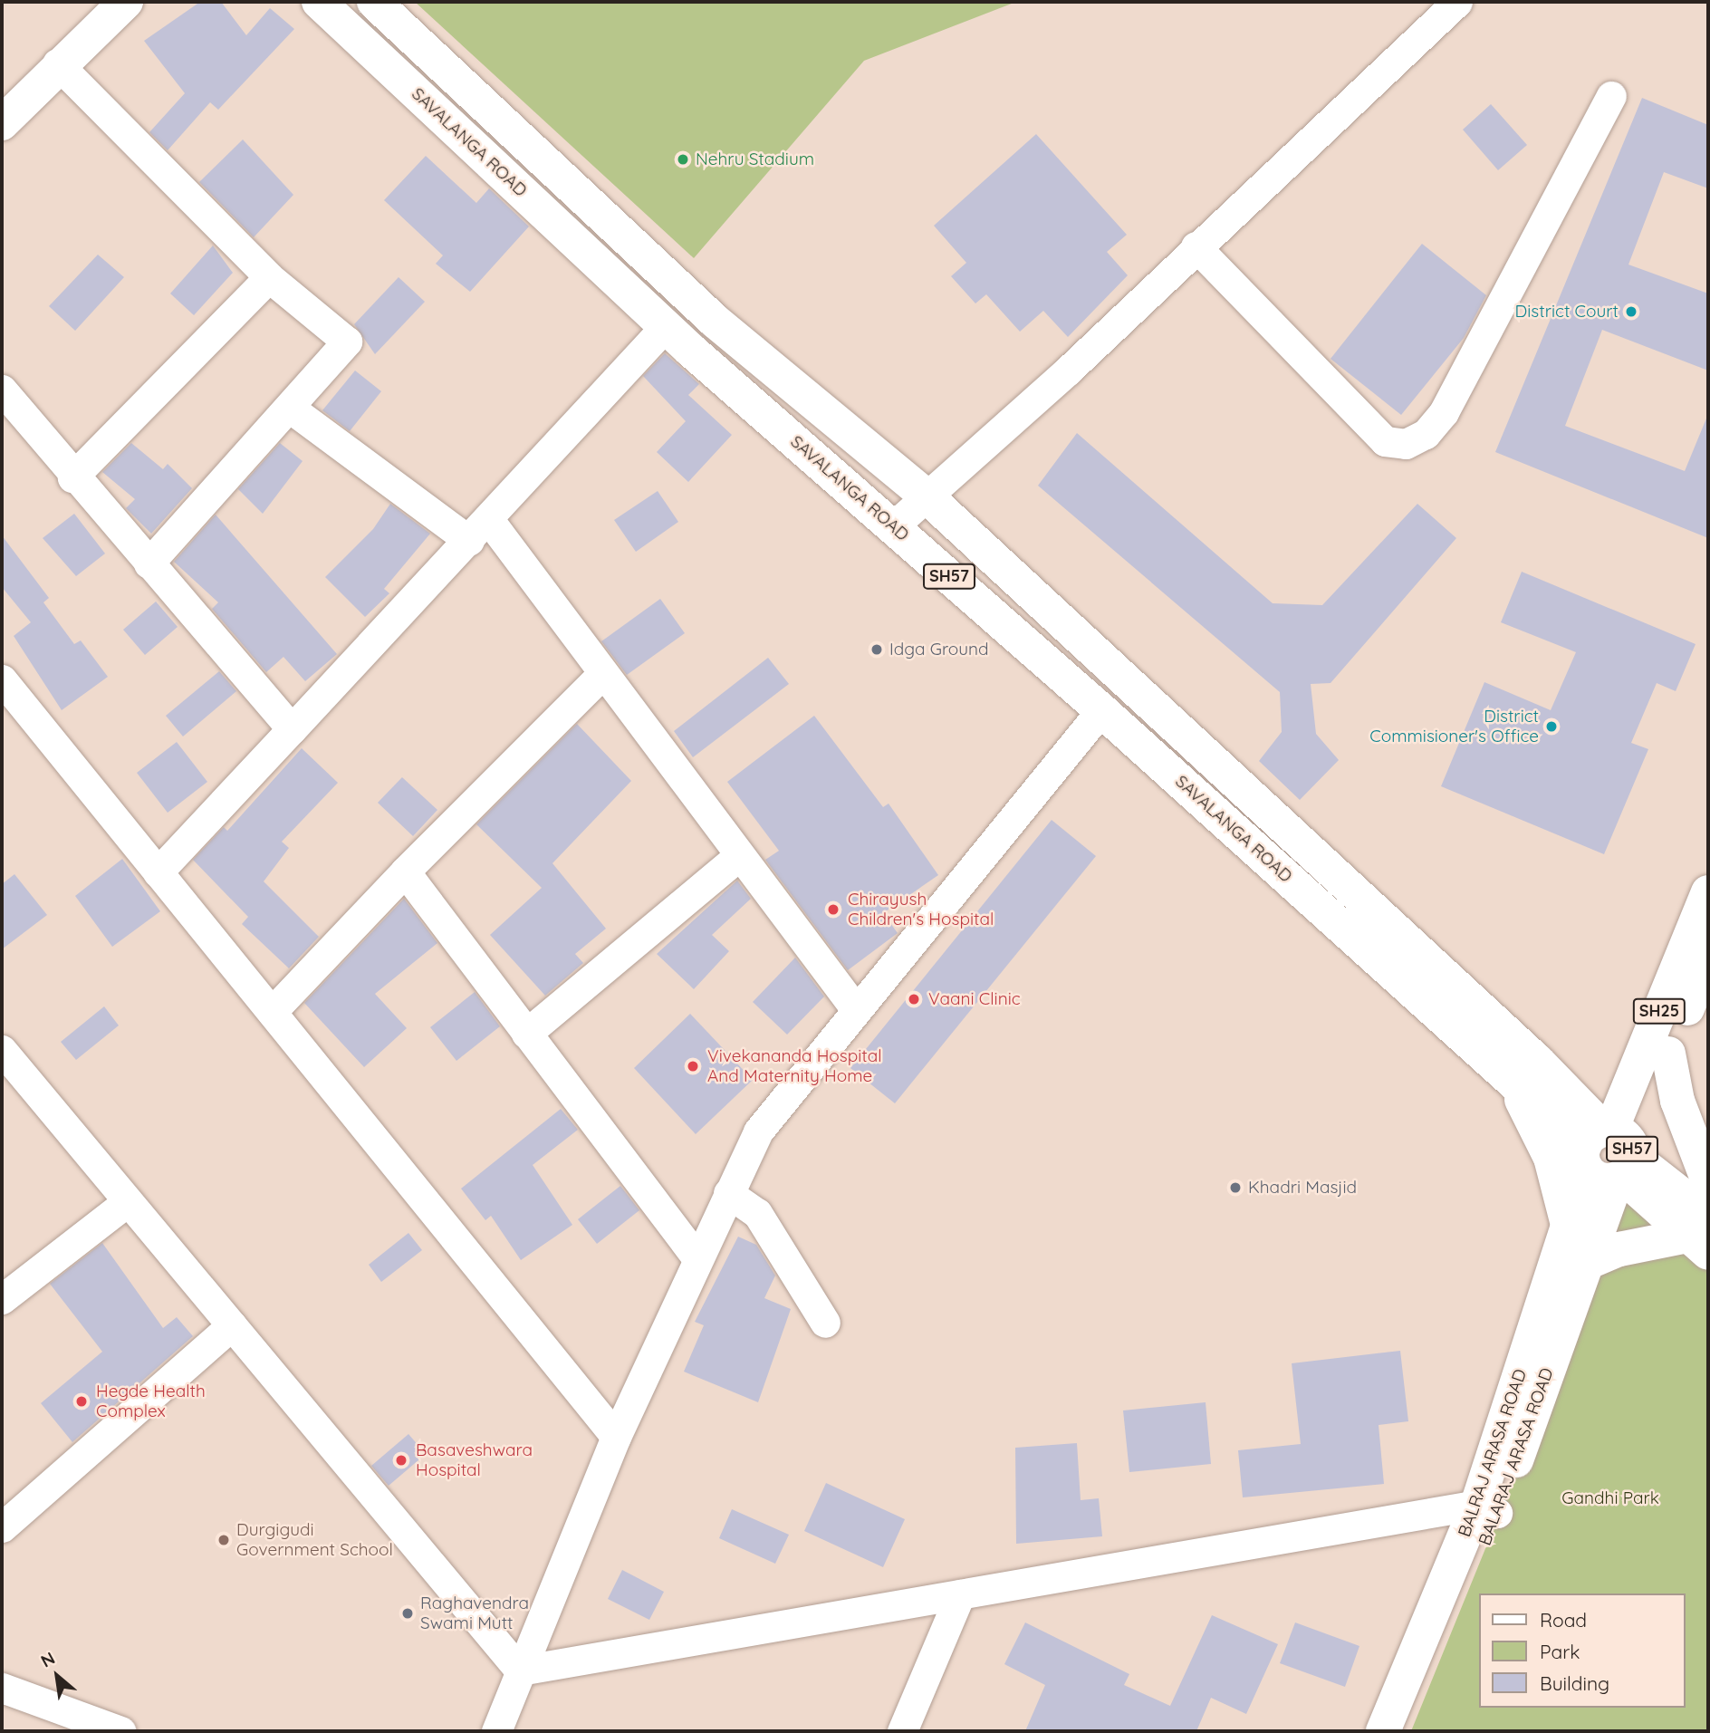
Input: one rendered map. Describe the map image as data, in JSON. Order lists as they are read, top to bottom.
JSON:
{
  "streets": {
    "main road": [
      "SAVALANGA ROAD",
      "SH57",
      "SH25",
      "BALRAJ ARASA ROAD",
      "BALARAJ ARASA ROAD"
    ]
  },
  "crossings": [
    ["SAVALANGA ROAD", "BALRAJ ARASA ROAD"],
    ["SAVALANGA ROAD", "BALARAJ ARASA ROAD"],
    ["BALRAJ ARASA ROAD", "BALARAJ ARASA ROAD"]
  ],
  "parks": ["Gandhi Park"],
  "places": [
    "Nehru Stadium",
    "District Court",
    "Idga Ground",
    "District Commisioner's Office",
    "Chirayush Children's Hospital",
    "Vaani Clinic",
    "Vivekananda Hospital And Maternity Home",
    "Khadri Masjid",
    "Hegde Health Complex",
    "Basaveshwara Hospital",
    "Durgigudi Government School",
    "Raghavendra Swami Mutt"
  ],
  "legend": ["Road", "Park", "Building"],
  "north": "top left"
}
